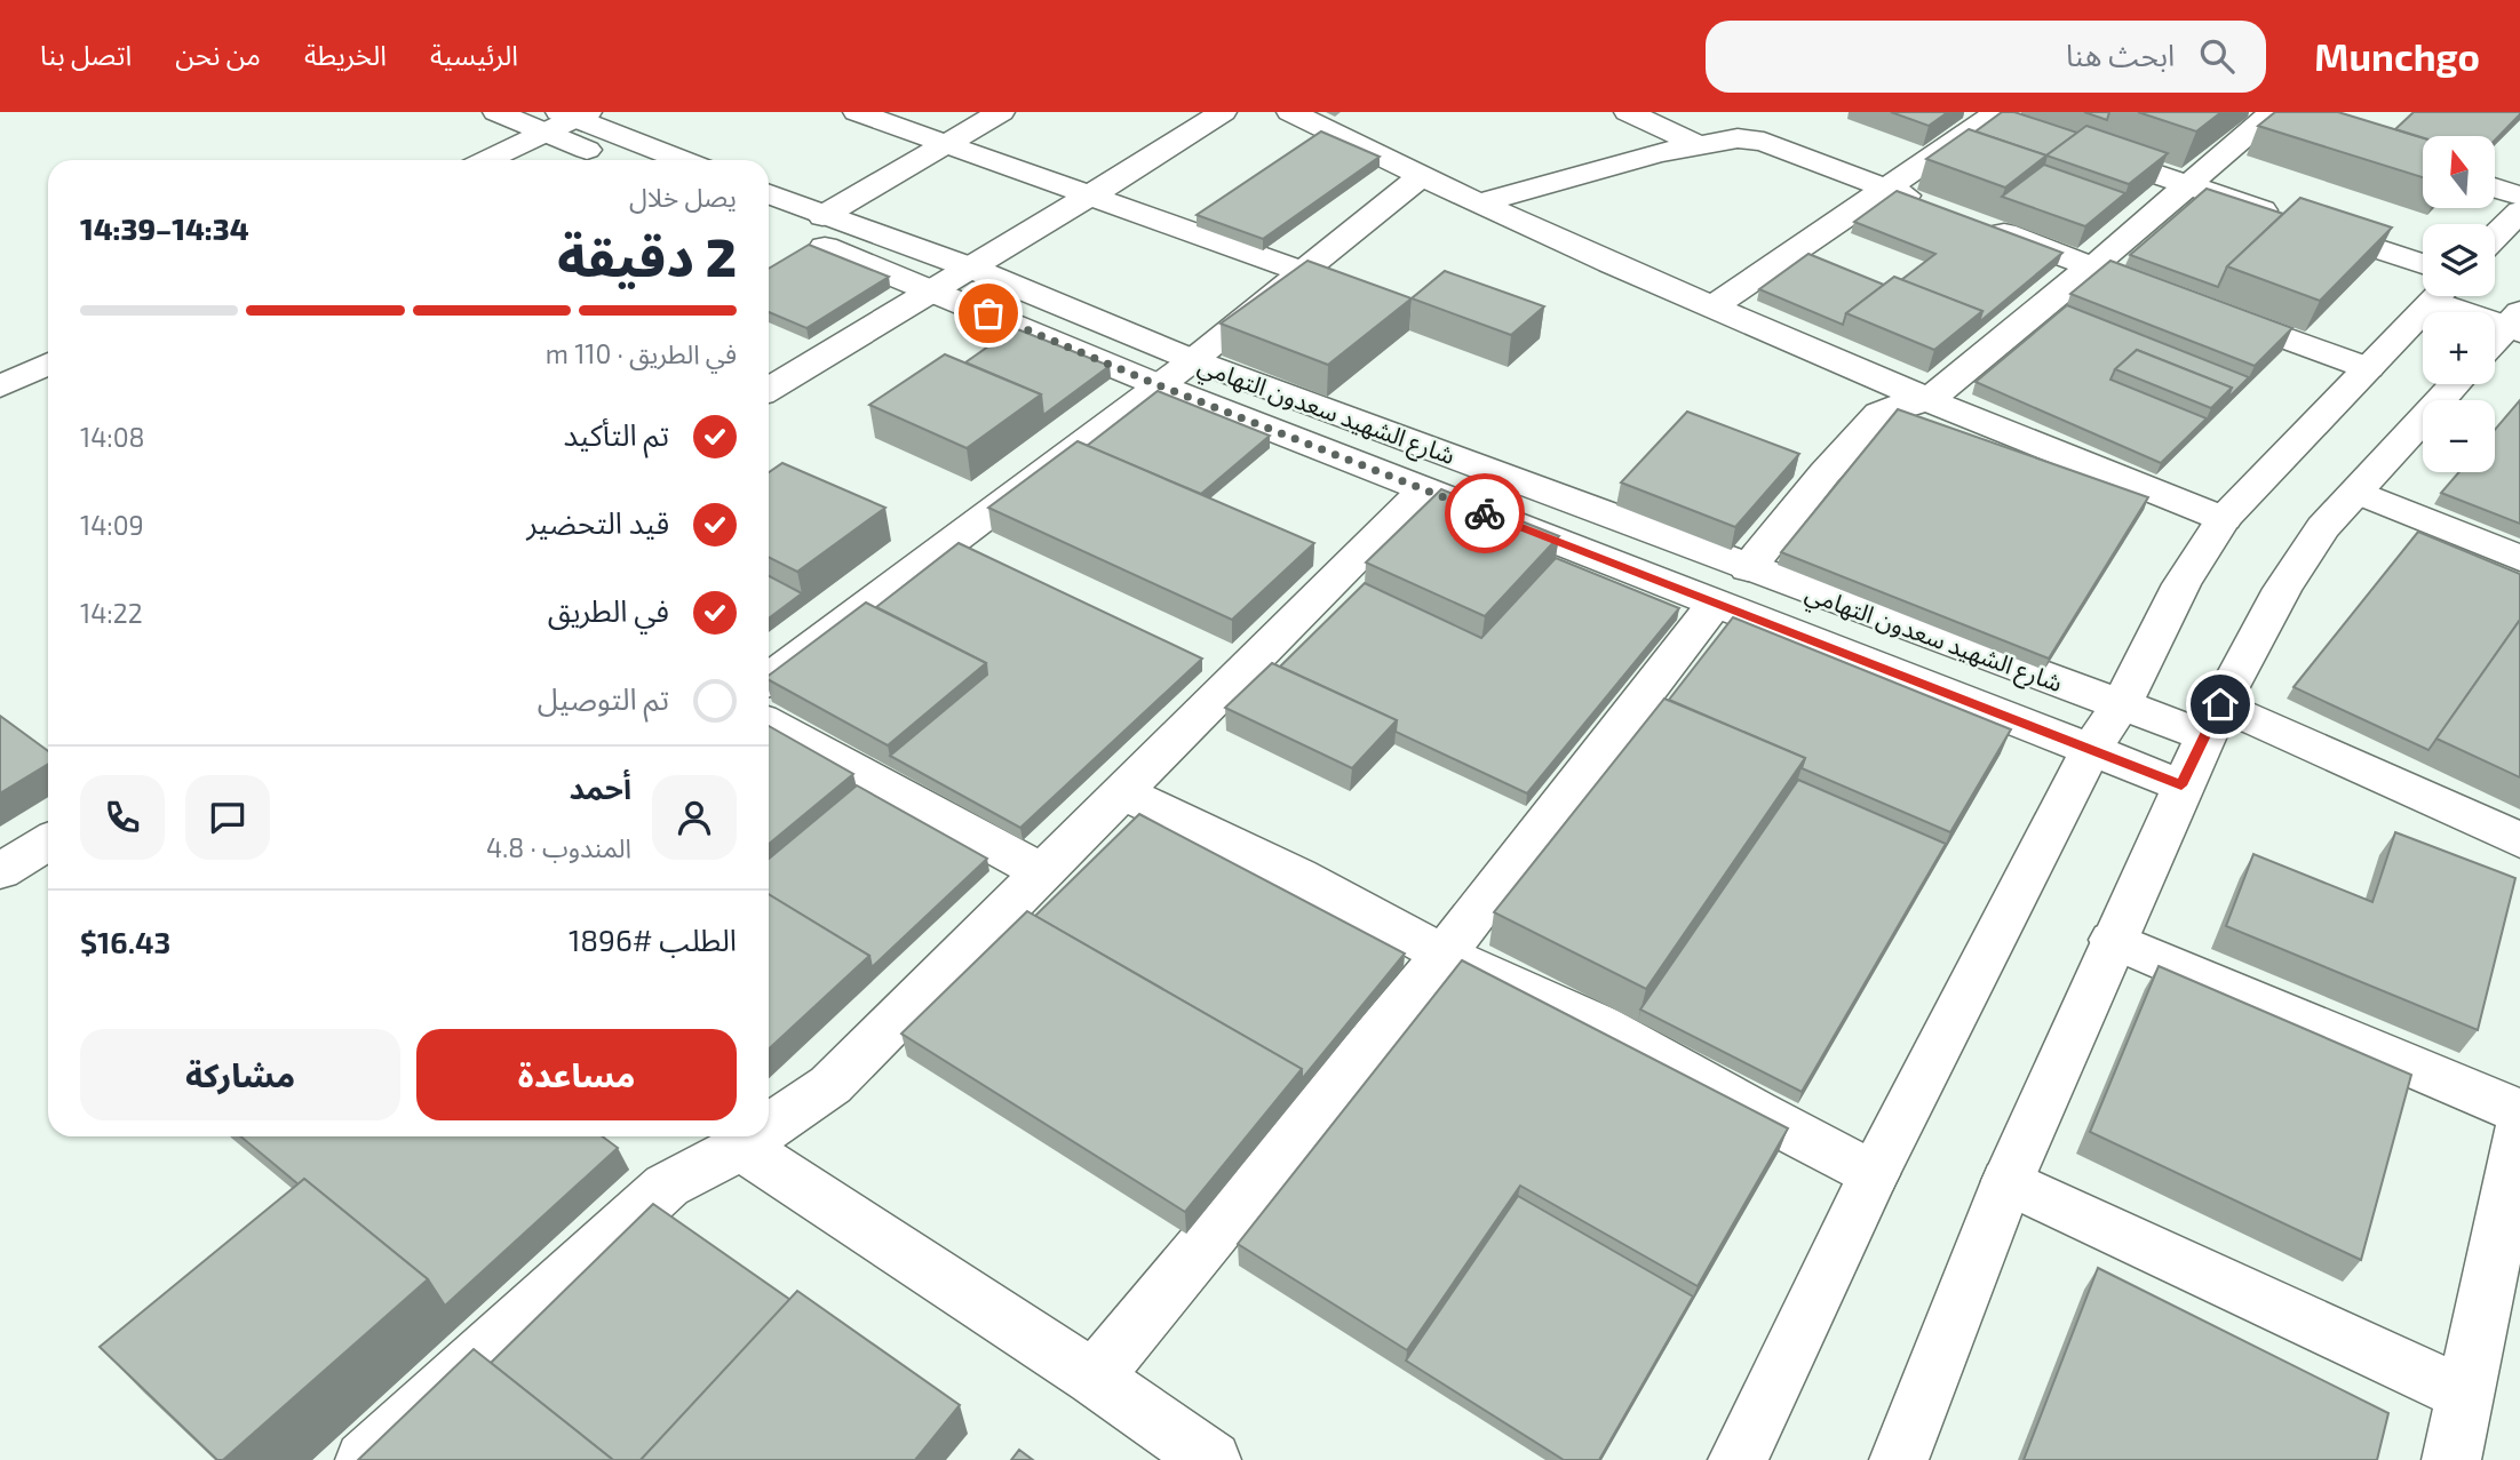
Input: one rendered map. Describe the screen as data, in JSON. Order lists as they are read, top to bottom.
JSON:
{
  "streets": {
    "street": ["شارع الشهيد سعدون التهامي"]
  },
  "north": "top",
  "page": {
    "header": "Munchgo",
    "search": "ابحث هنا",
    "nav": [
      "الرئيسية",
      "الخريطة",
      "من نحن",
      "اتصل بنا"
    ],
    "map_buttons": ["+", "−"],
    "heading": ["2 دقيقة", "يصل خلال", "14:34–14:39"],
    "panel": [
      "أحمد",
      "المندوب · 4.8",
      "الطلب #1896",
      "$16.43"
    ],
    "bar": "في الطريق · 110 m",
    "list": [
      ["تم التأكيد", "14:08"],
      ["قيد التحضير", "14:09"],
      ["في الطريق", "14:22"],
      "تم التوصيل"
    ],
    "buttons": ["مساعدة", "مشاركة"]
  }
}
